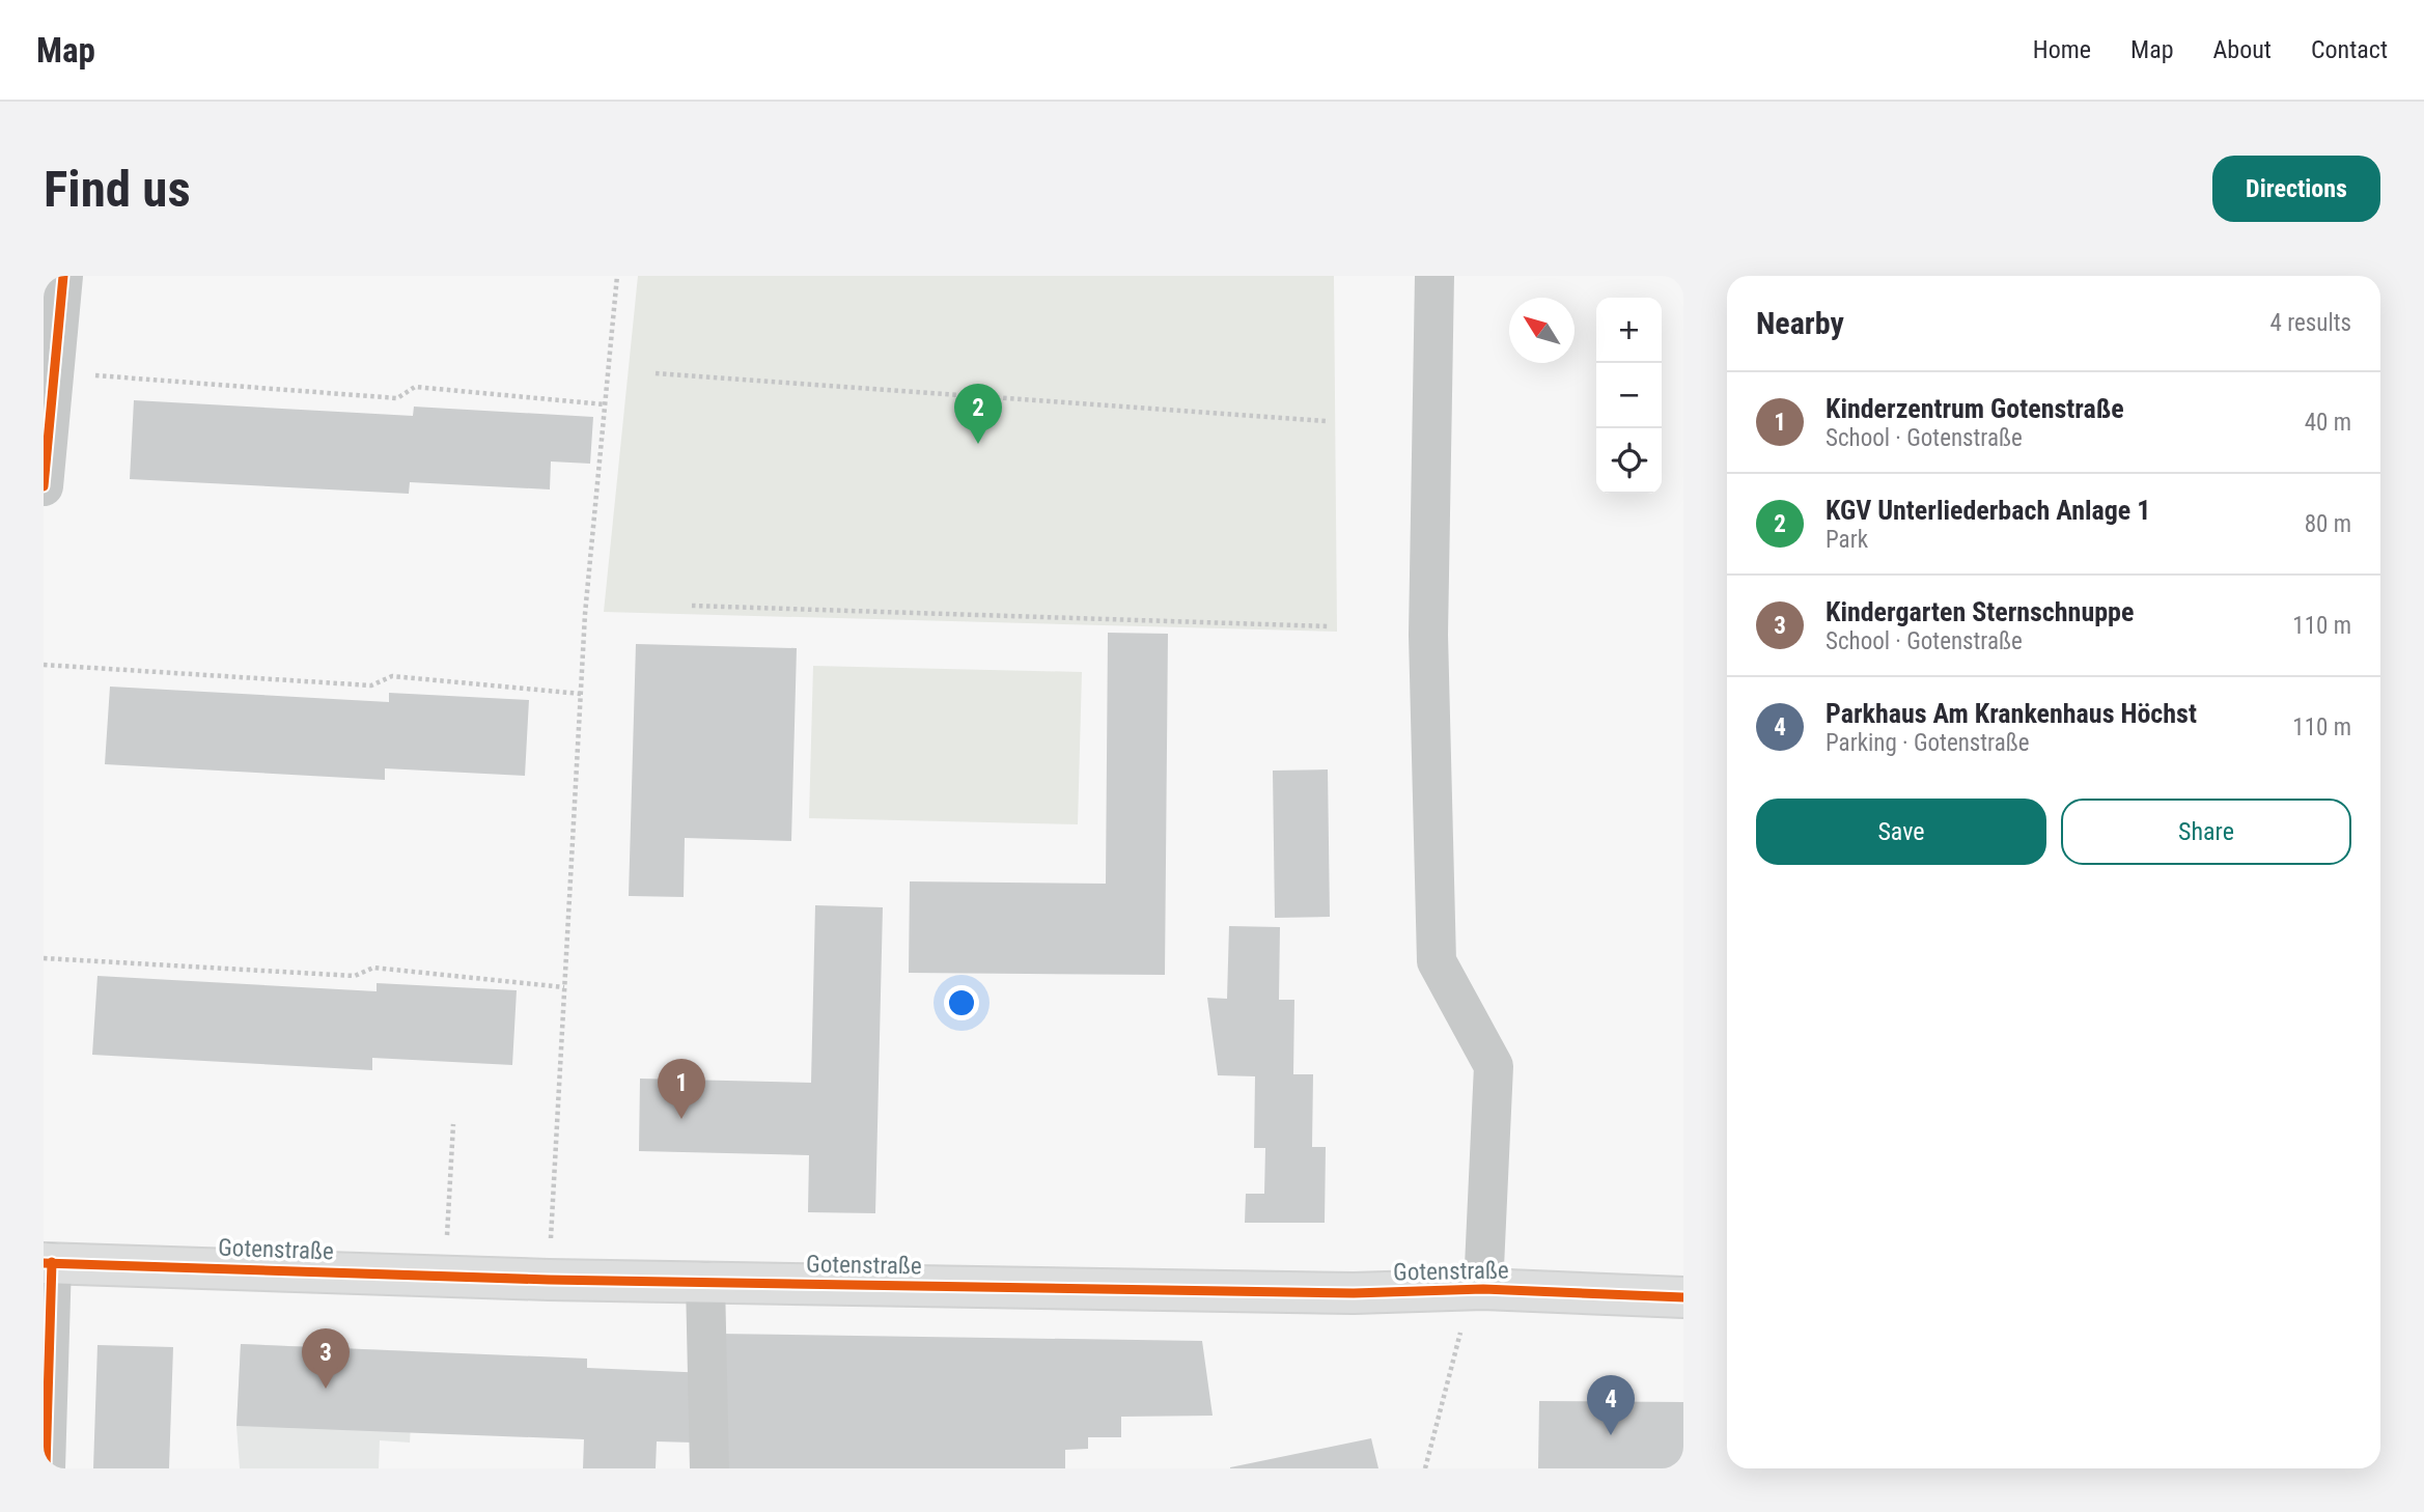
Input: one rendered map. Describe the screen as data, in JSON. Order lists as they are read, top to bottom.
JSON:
{
  "streets": {
    "main road": ["Gotenstraße"]
  },
  "north": "top left",
  "page": {
    "header": "Map",
    "nav": [
      "Home",
      "Map",
      "About",
      "Contact"
    ],
    "buttons": [
      "Directions",
      ["Save", "Share"]
    ],
    "title": "Find us",
    "heading": ["Nearby", "4 results"],
    "map_buttons": ["+", "−"],
    "list": [
      {
        "mark": "1",
        "name": "Kinderzentrum Gotenstraße",
        "note": "School · Gotenstraße",
        "value": "40 m"
      },
      {
        "mark": "2",
        "name": "KGV Unterliederbach Anlage 1",
        "note": "Park",
        "value": "80 m"
      },
      {
        "mark": "3",
        "name": "Kindergarten Sternschnuppe",
        "note": "School · Gotenstraße",
        "value": "110 m"
      },
      {
        "mark": "4",
        "name": "Parkhaus Am Krankenhaus Höchst",
        "note": "Parking · Gotenstraße",
        "value": "110 m"
      }
    ],
    "pins": [
      "2",
      "1",
      "3",
      "4"
    ]
  }
}
